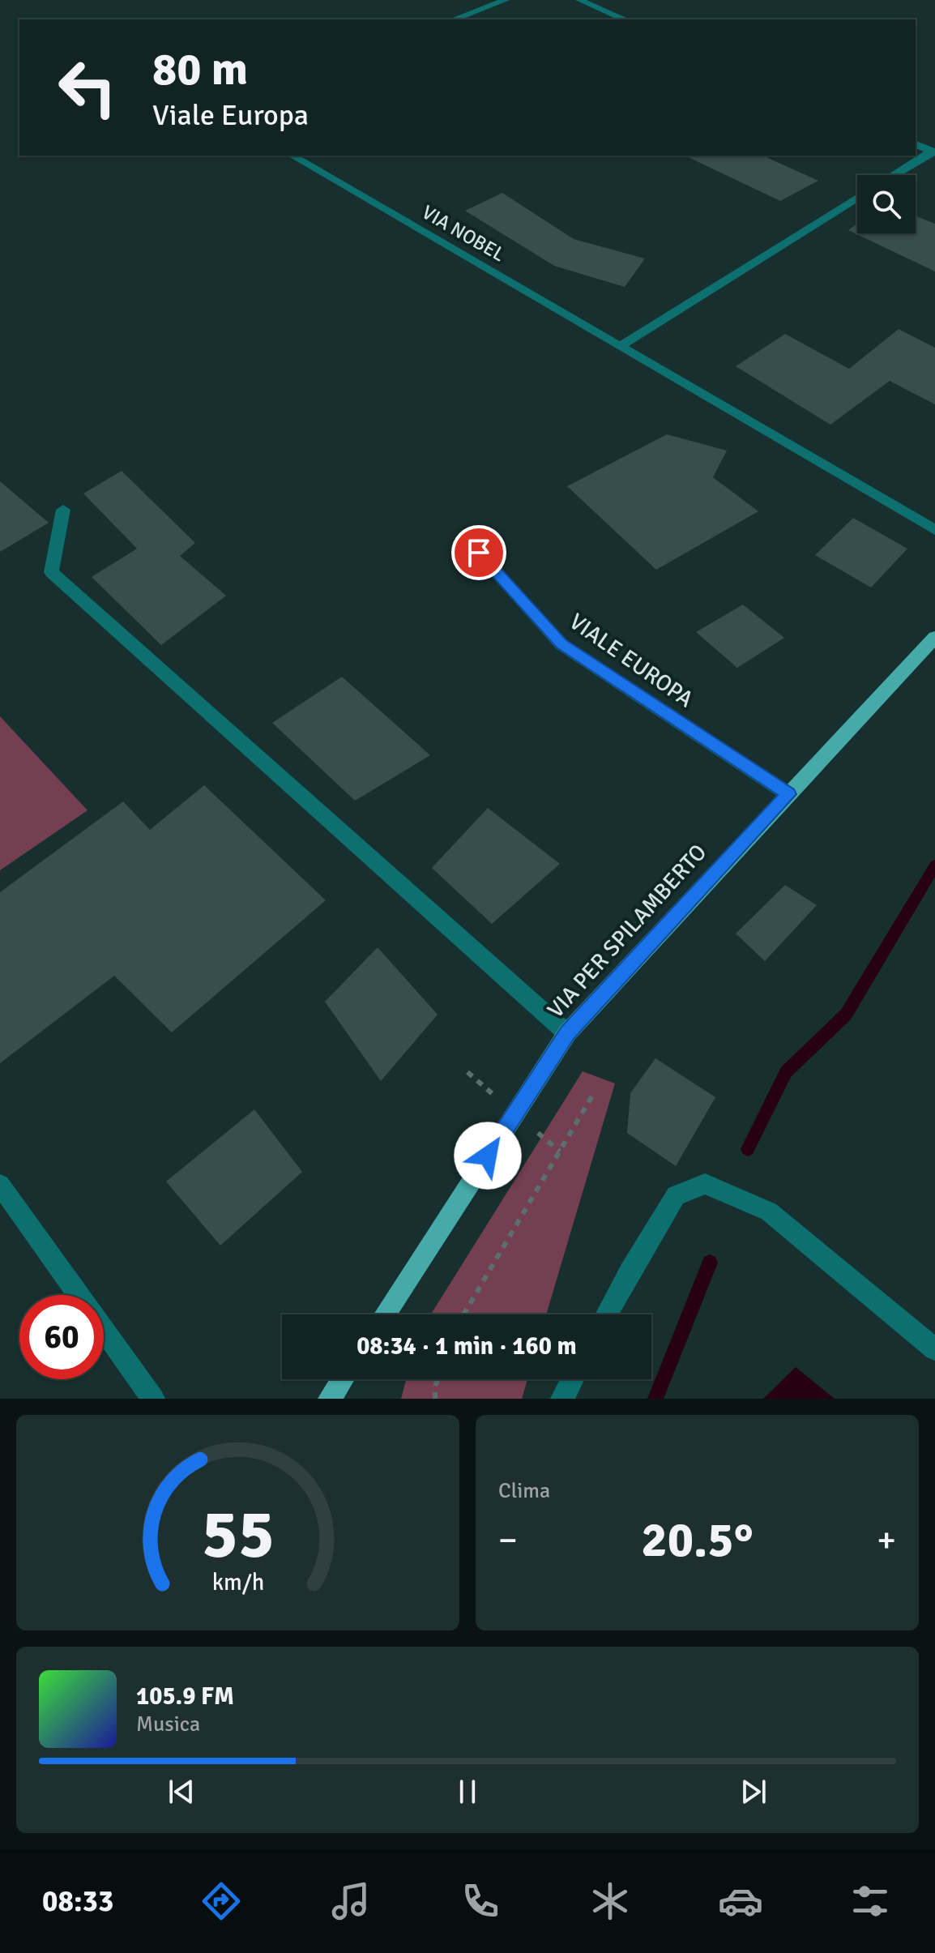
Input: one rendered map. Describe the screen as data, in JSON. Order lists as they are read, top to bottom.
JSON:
{
  "streets": {
    "main road": ["VIA PER SPILAMBERTO"],
    "street": ["VIA NOBEL", "VIALE EUROPA"]
  },
  "crossings": [
    ["VIALE EUROPA", "VIA PER SPILAMBERTO"]
  ],
  "page": {
    "turn": ["80 m", "Viale Europa"],
    "limit": "60",
    "trip": "08:34 · 1 min · 160 m",
    "tile": "Clima",
    "heat": ["−", "20.5°", "+"],
    "song": ["105.9 FM", "Musica"],
    "tabs": "08:33",
    "gauge": ["55", "km/h"]
  }
}
